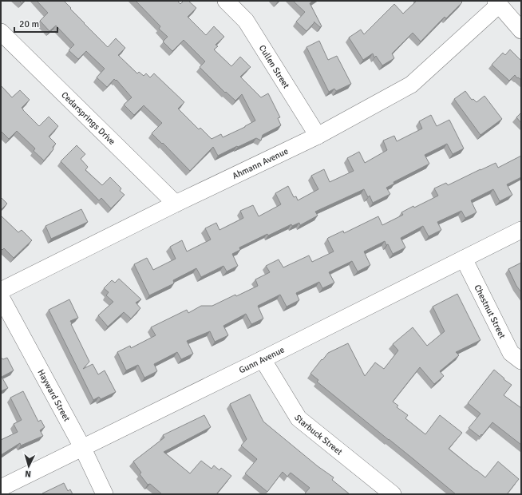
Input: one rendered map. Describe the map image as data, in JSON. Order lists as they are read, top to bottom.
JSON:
{
  "streets": {
    "street": [
      "Cullen Street",
      "Cedarsprings Drive",
      "Ahmann Avenue",
      "Chestnut Street",
      "Gunn Avenue",
      "Hayward Street",
      "Starbuck Street"
    ]
  },
  "crossings": [
    ["Cullen Street", "Ahmann Avenue"],
    ["Cedarsprings Drive", "Ahmann Avenue"],
    ["Chestnut Street", "Gunn Avenue"],
    ["Gunn Avenue", "Hayward Street"],
    ["Gunn Avenue", "Starbuck Street"]
  ],
  "scale_bar": "20 m",
  "north": "bottom"
}
